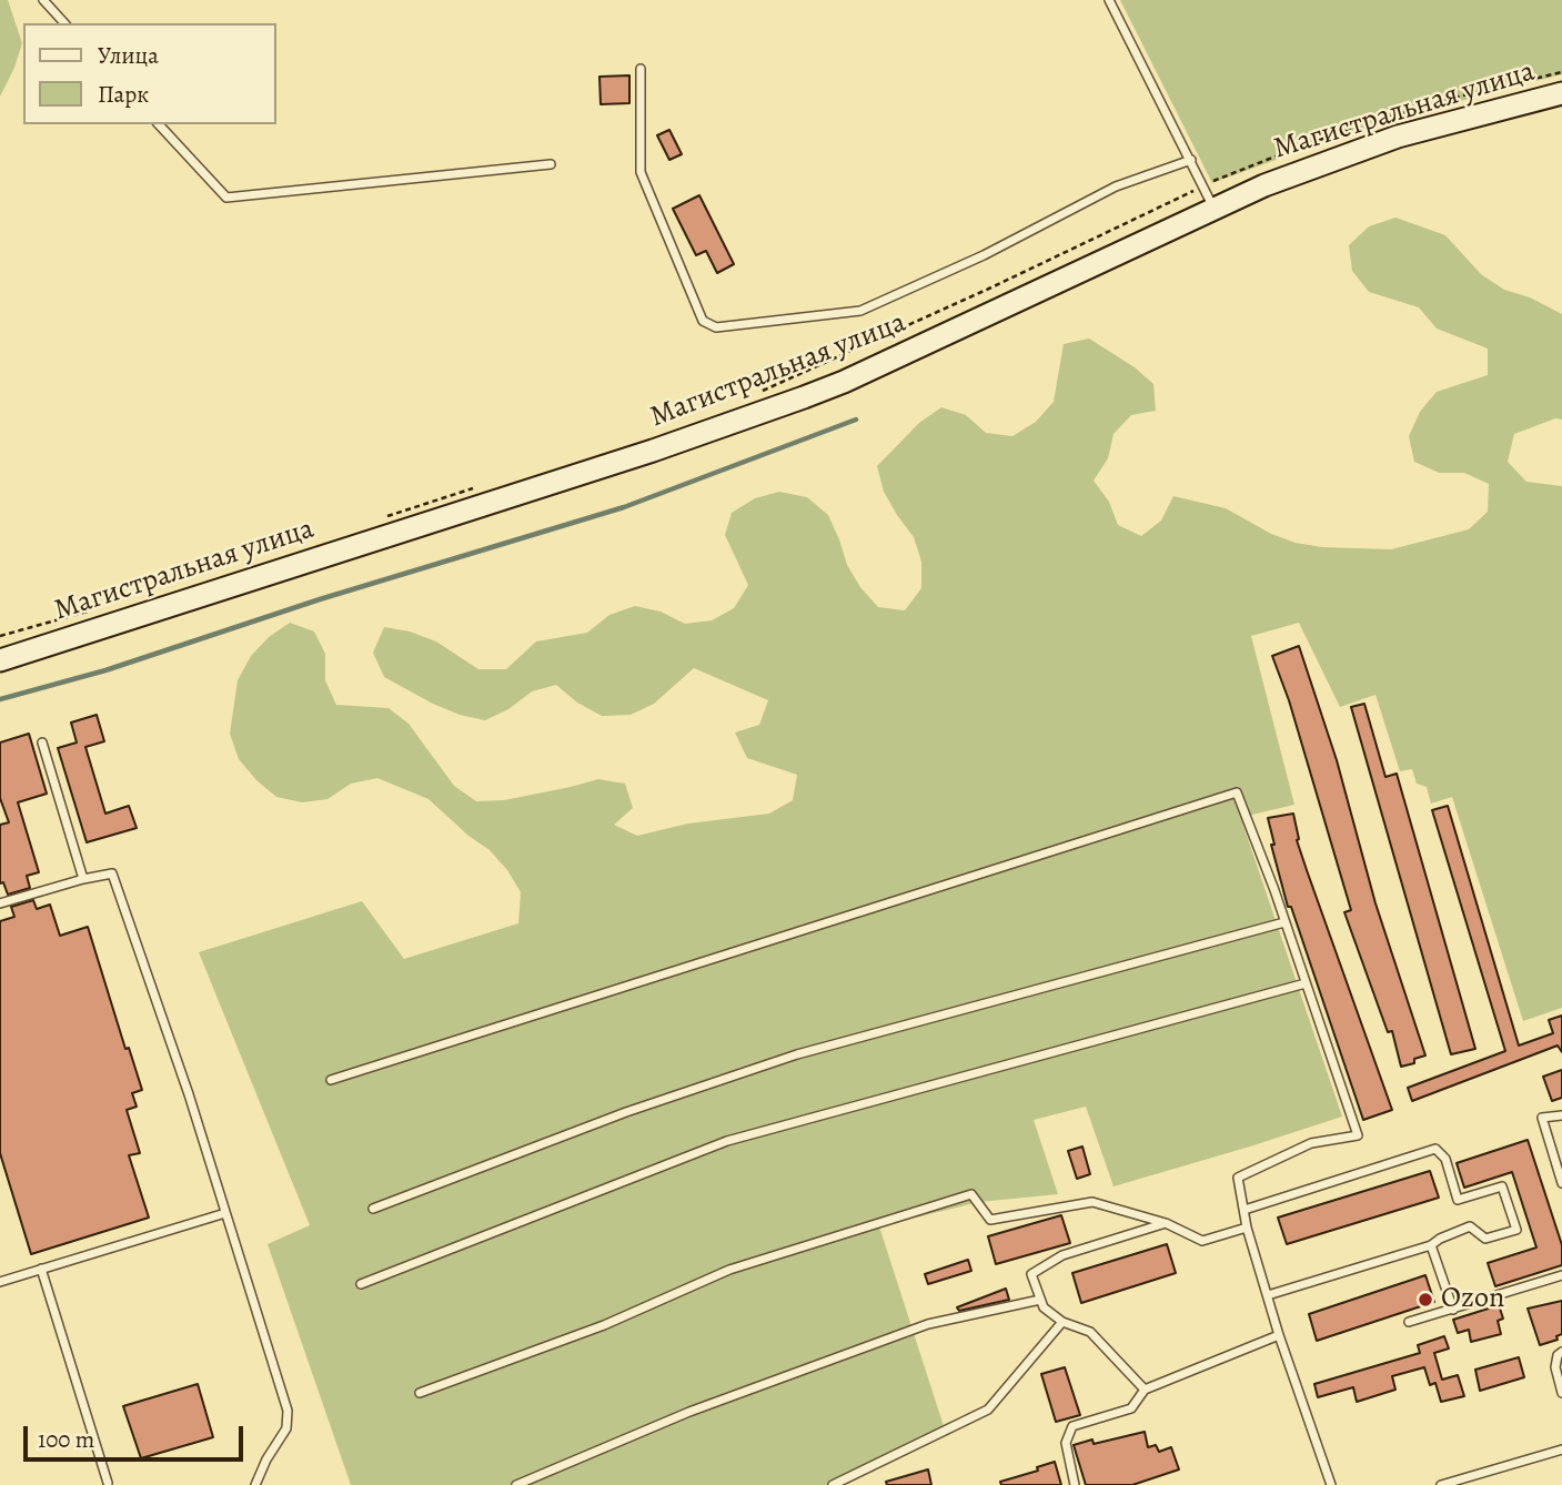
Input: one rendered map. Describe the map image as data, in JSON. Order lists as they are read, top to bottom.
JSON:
{
  "streets": {
    "main road": ["Магистральная улица"]
  },
  "places": ["Ozon"],
  "legend": ["Улица", "Парк"],
  "scale_bar": "100 m"
}
